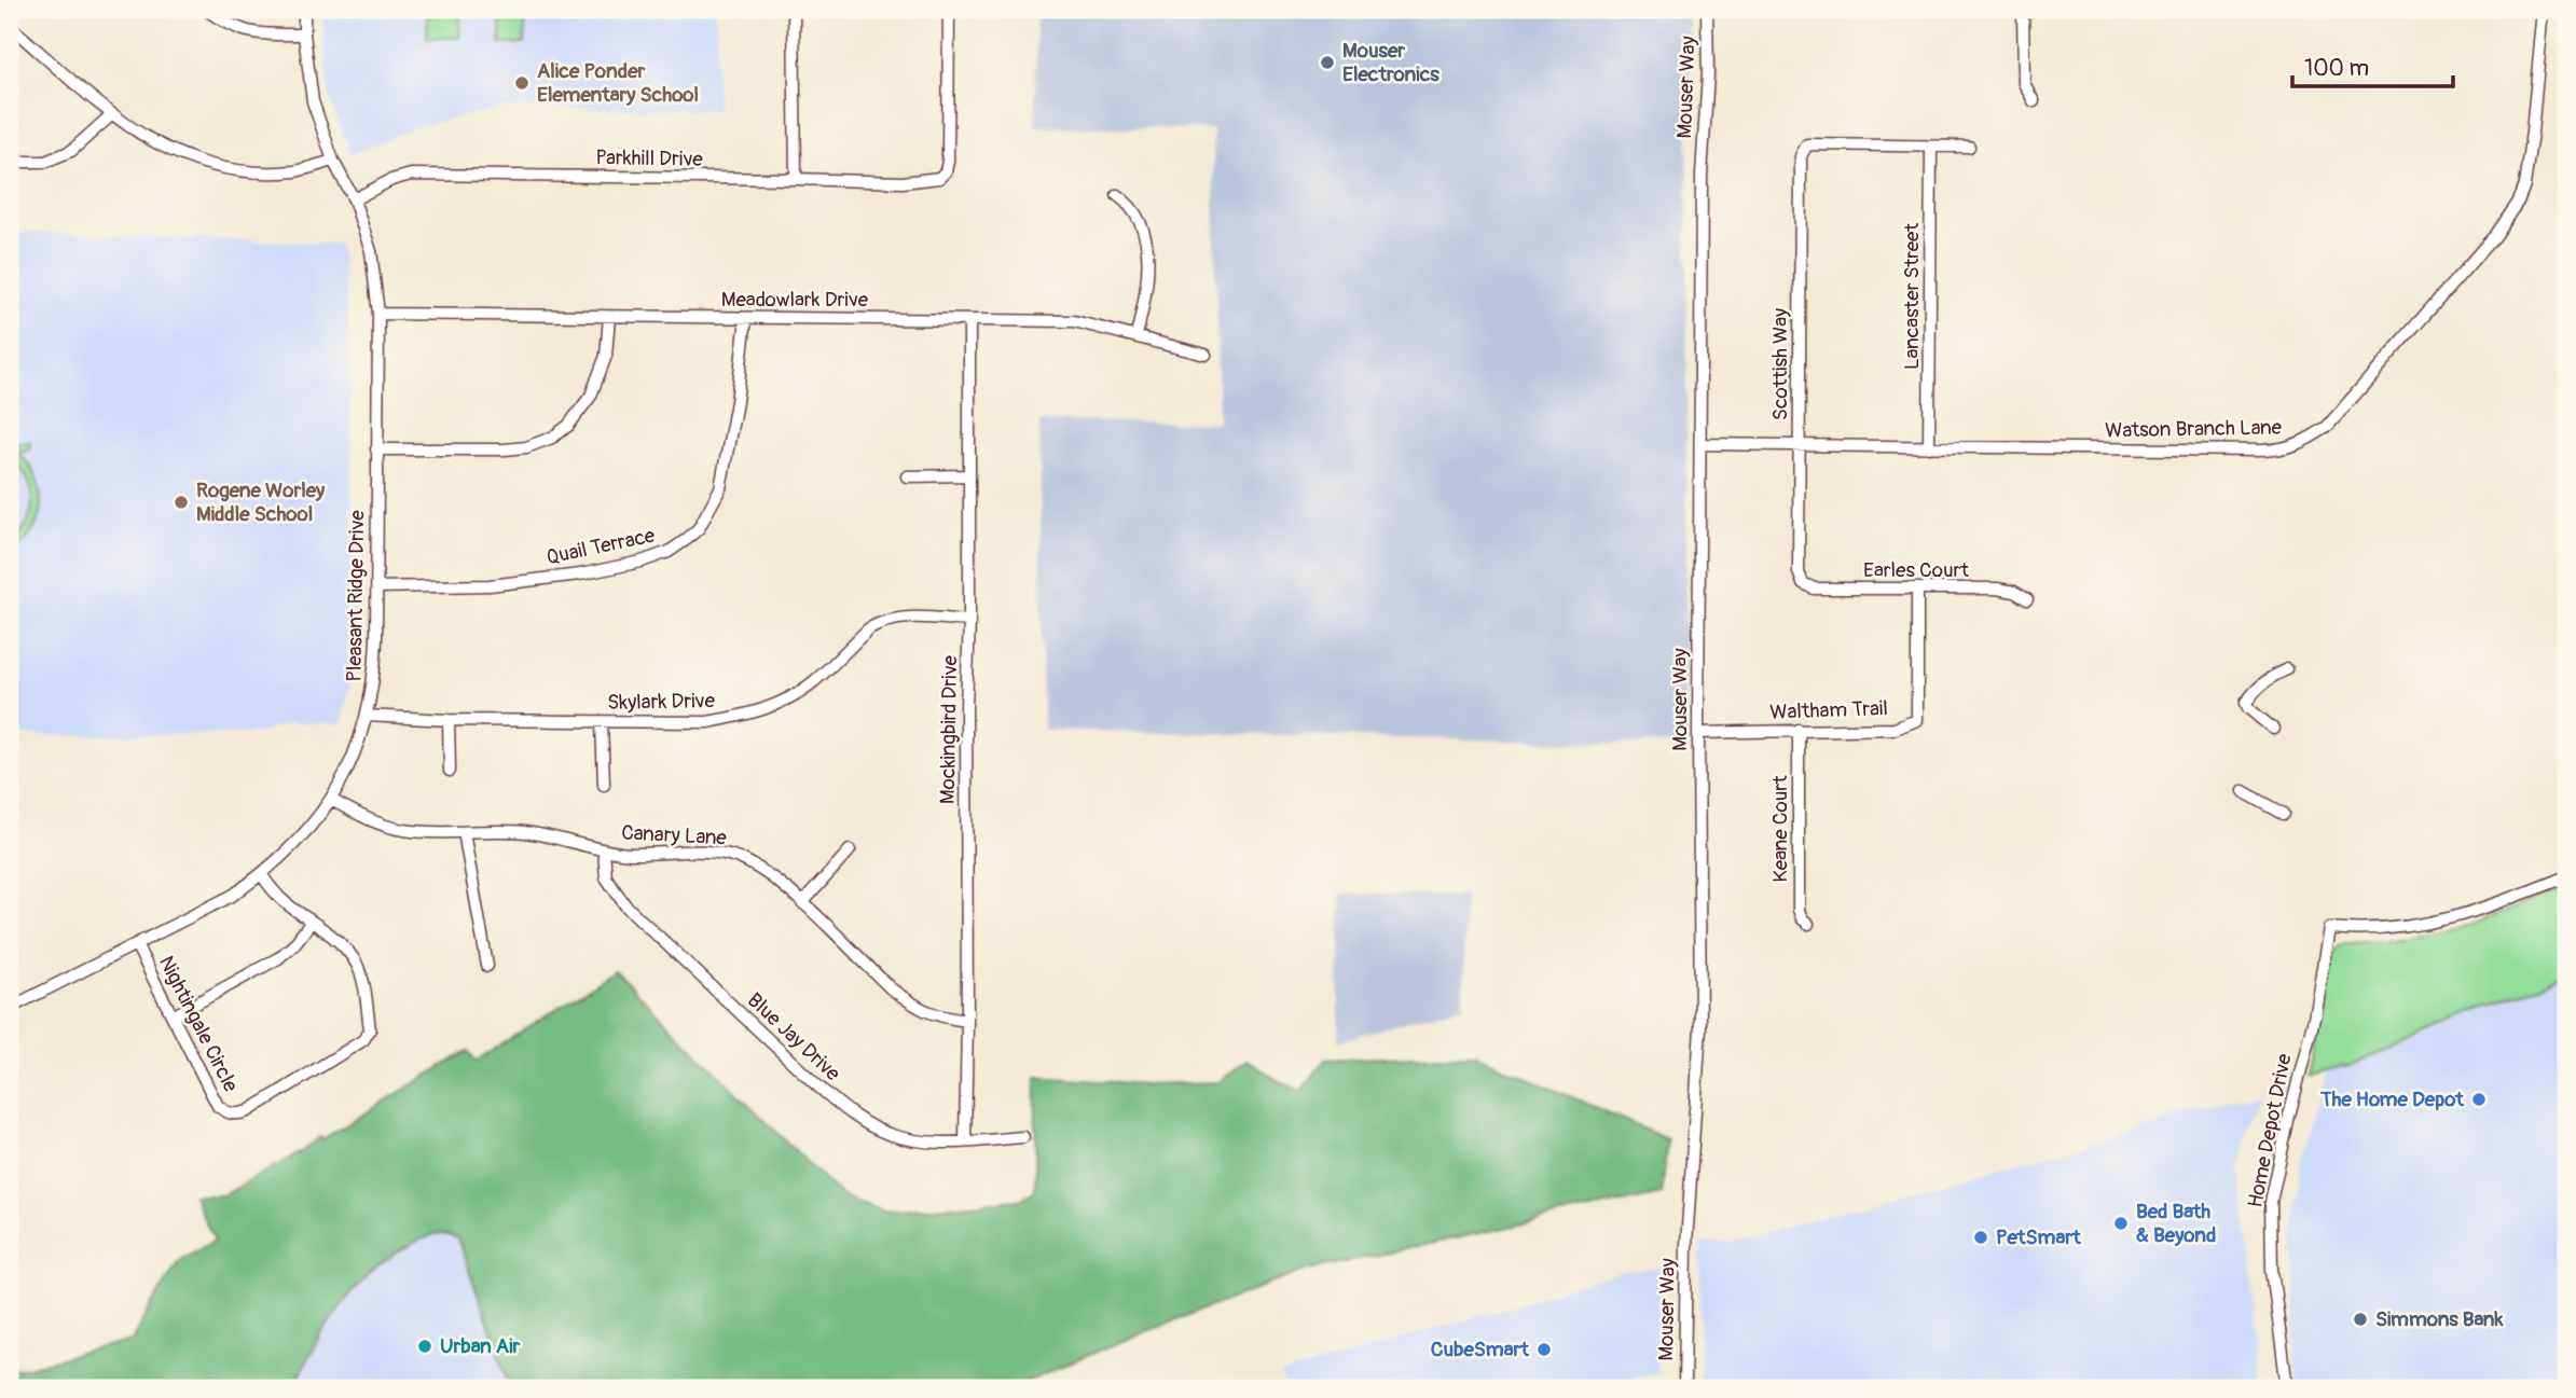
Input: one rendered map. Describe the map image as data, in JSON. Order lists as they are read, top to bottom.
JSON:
{
  "streets": {
    "street": [
      "Mouser Way",
      "Parkhill Drive",
      "Lancaster Street",
      "Meadowlark Drive",
      "Scottish Way",
      "Watson Branch Lane",
      "Quail Terrace",
      "Earles Court",
      "Pleasant Ridge Drive",
      "Skylark Drive",
      "Waltham Trail",
      "Mockingbird Drive",
      "Keane Court",
      "Canary Lane",
      "Nightingale Circle",
      "Blue Jay Drive",
      "Home Depot Drive"
    ]
  },
  "crossings": [
    ["Mouser Way", "Watson Branch Lane"],
    ["Mouser Way", "Waltham Trail"],
    ["Parkhill Drive", "Pleasant Ridge Drive"],
    ["Lancaster Street", "Scottish Way"],
    ["Lancaster Street", "Watson Branch Lane"],
    ["Meadowlark Drive", "Quail Terrace"],
    ["Meadowlark Drive", "Pleasant Ridge Drive"],
    ["Meadowlark Drive", "Mockingbird Drive"],
    ["Scottish Way", "Watson Branch Lane"],
    ["Scottish Way", "Earles Court"],
    ["Quail Terrace", "Pleasant Ridge Drive"],
    ["Earles Court", "Waltham Trail"],
    ["Pleasant Ridge Drive", "Skylark Drive"],
    ["Pleasant Ridge Drive", "Canary Lane"],
    ["Pleasant Ridge Drive", "Nightingale Circle"],
    ["Skylark Drive", "Mockingbird Drive"],
    ["Waltham Trail", "Keane Court"],
    ["Mockingbird Drive", "Canary Lane"],
    ["Mockingbird Drive", "Blue Jay Drive"],
    ["Canary Lane", "Blue Jay Drive"]
  ],
  "places": [
    "Mouser Electronics",
    "Alice Ponder Elementary School",
    "Rogene Worley Middle School",
    "The Home Depot",
    "Bed Bath & Beyond",
    "PetSmart",
    "Simmons Bank",
    "Urban Air",
    "CubeSmart"
  ],
  "scale_bar": "100 m"
}
